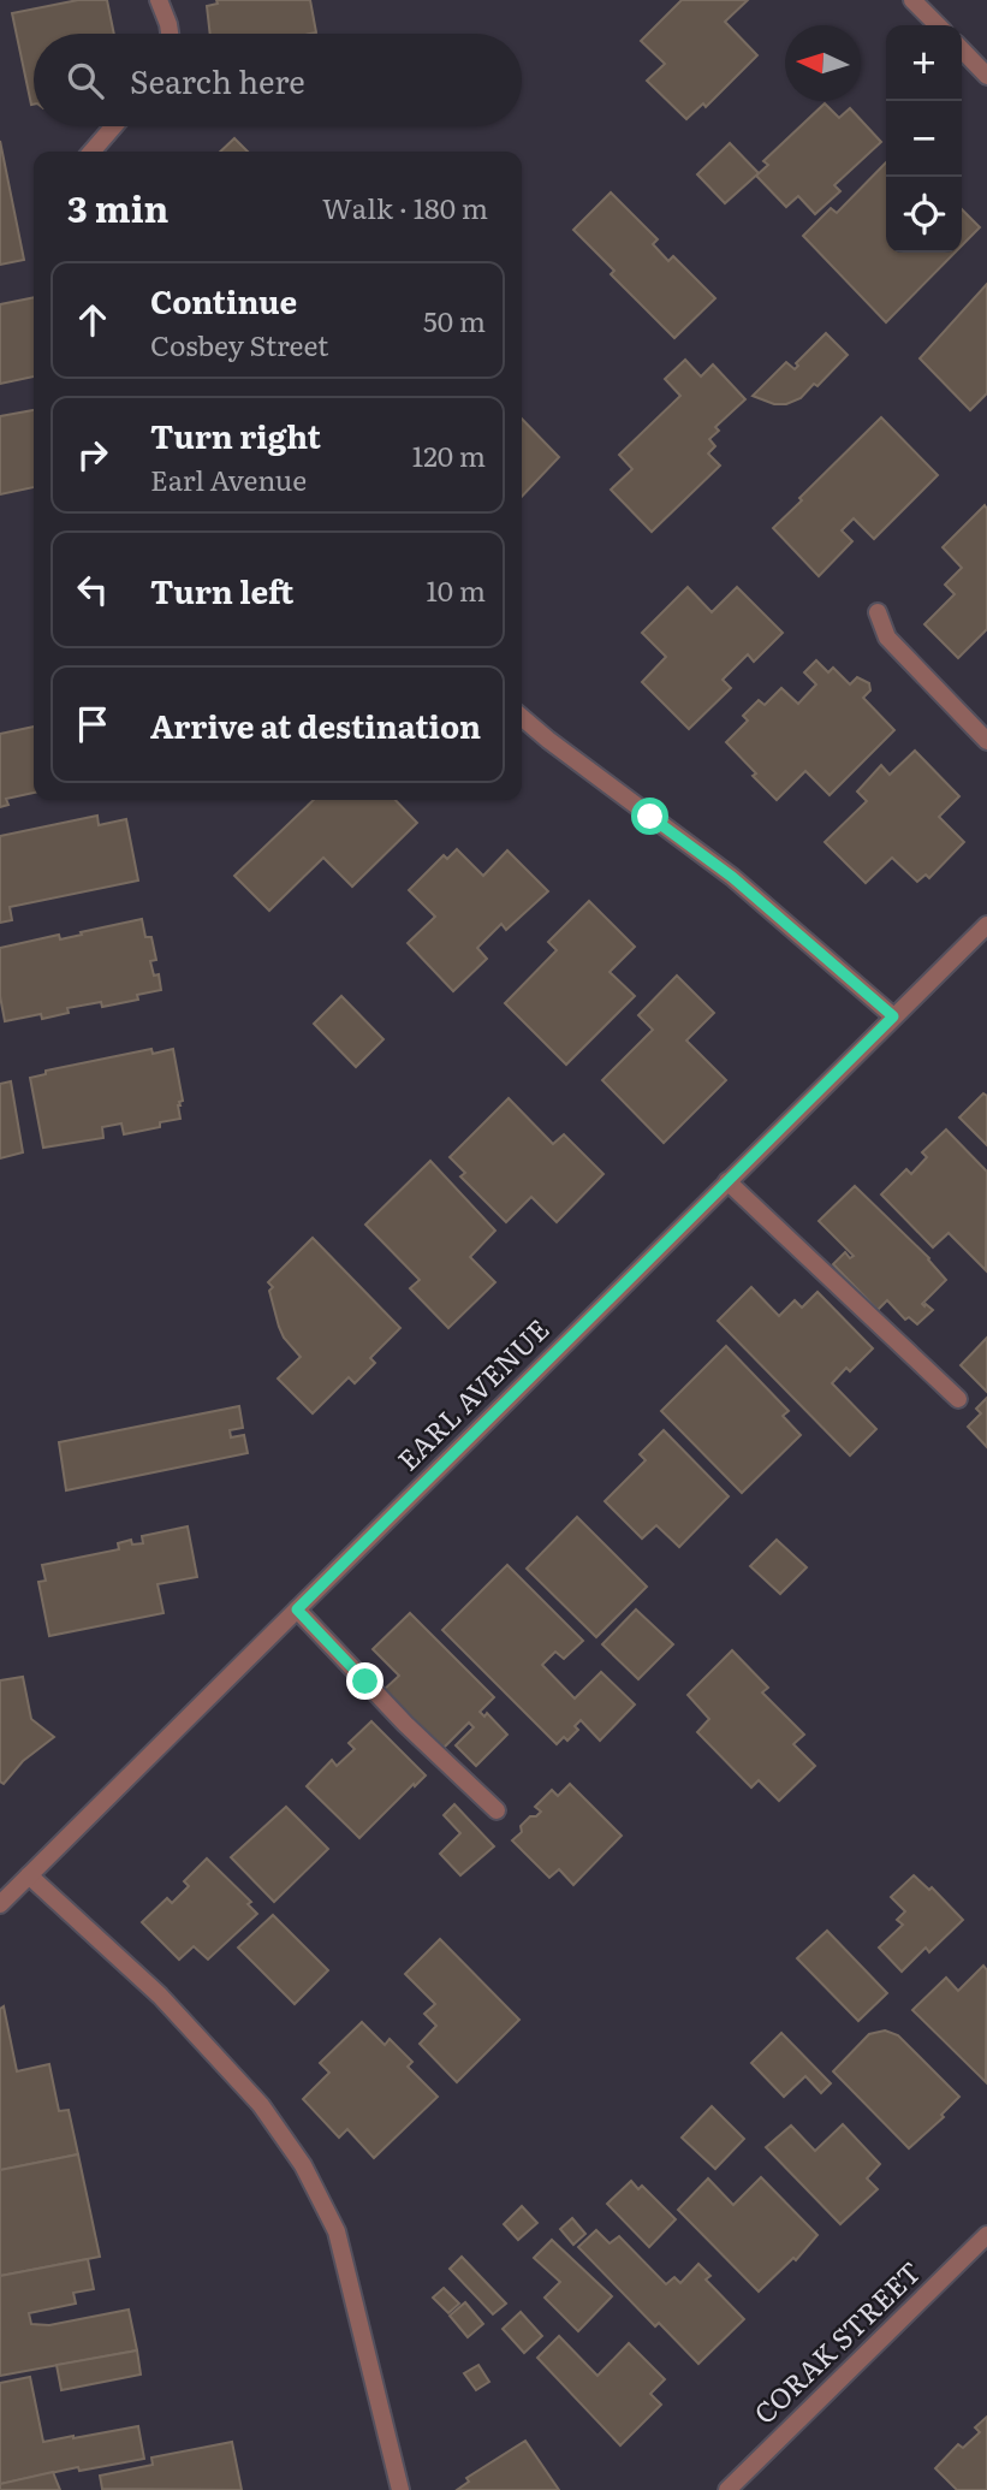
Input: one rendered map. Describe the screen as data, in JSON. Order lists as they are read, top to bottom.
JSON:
{
  "streets": {
    "street": ["EARL AVENUE", "CORAK STREET"]
  },
  "north": "left",
  "page": {
    "map_buttons": ["+", "−"],
    "search": "Search here",
    "heading": ["3 min", "Walk · 180 m"],
    "list": [
      ["Continue", "Cosbey Street", "50 m"],
      ["Turn right", "Earl Avenue", "120 m"],
      ["Turn left", "10 m"],
      "Arrive at destination"
    ]
  }
}
